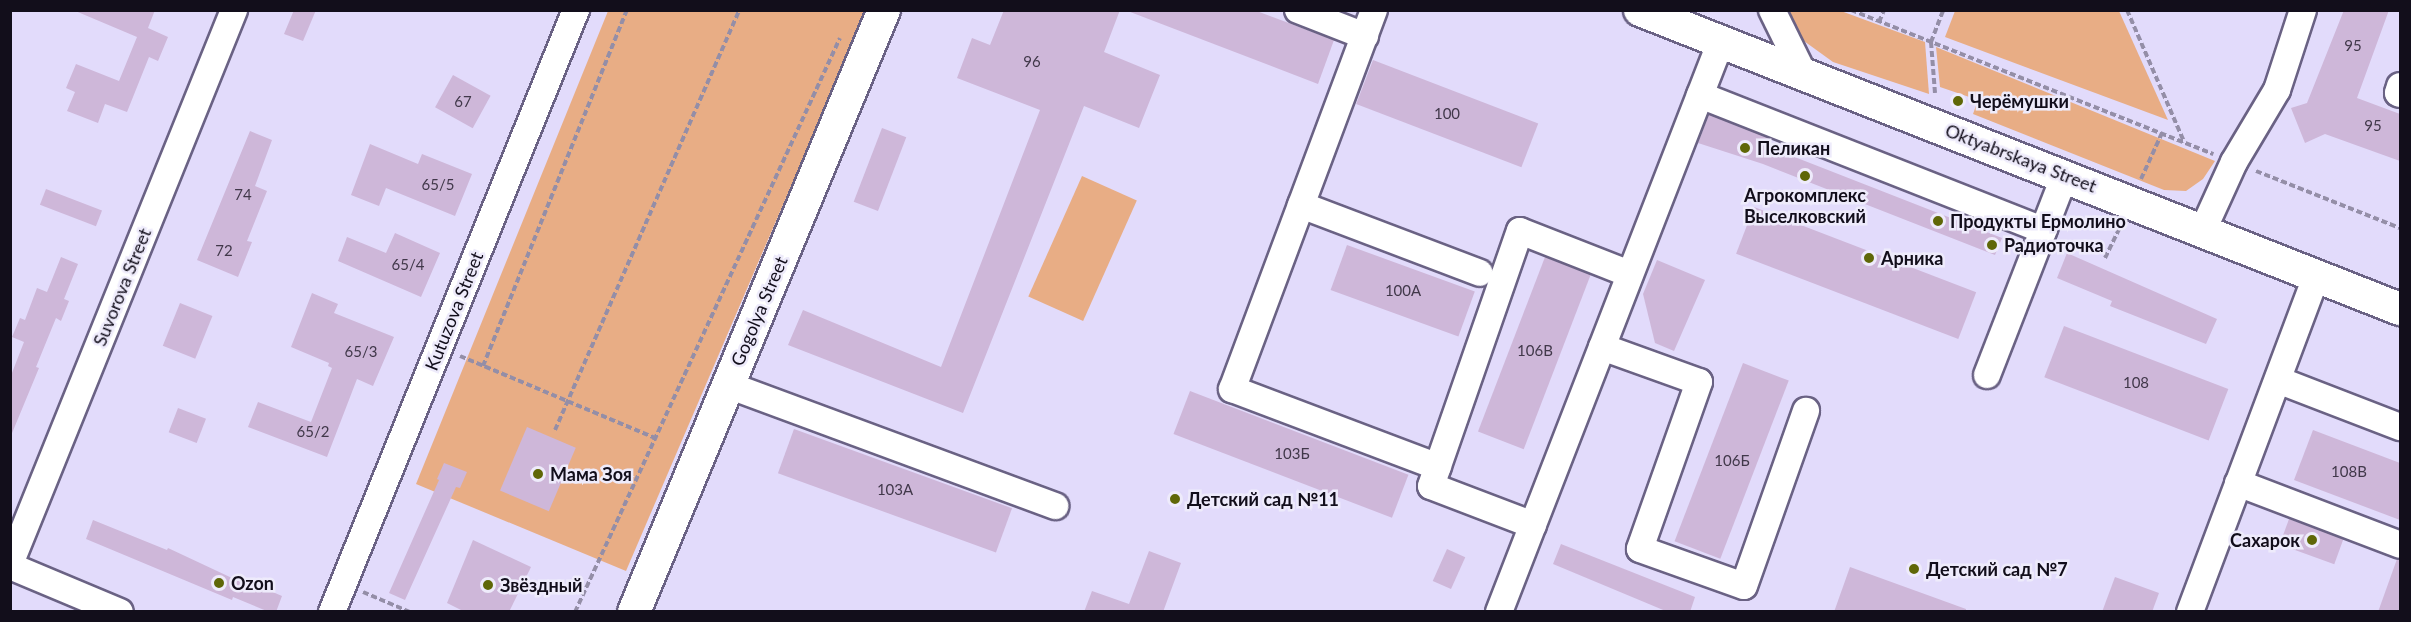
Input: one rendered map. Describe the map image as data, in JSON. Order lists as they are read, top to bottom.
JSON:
{
  "streets": {
    "main road": ["Oktyabrskaya Street", "Gogolya Street"],
    "street": ["Suvorova Street", "Kutuzova Street"]
  },
  "places": [
    "Черёмушки",
    "Пеликан",
    "Агрокомплекс Выселковский",
    "Продукты Ермолино",
    "Радиоточка",
    "Арника",
    "Мама Зоя",
    "Детский сад №11",
    "Сахарок",
    "Детский сад №7",
    "Ozon",
    "Звёздный"
  ],
  "house_numbers": [
    "95",
    "96",
    "67",
    "100",
    "95",
    "65/5",
    "74",
    "72",
    "65/4",
    "100А",
    "106В",
    "65/3",
    "108",
    "65/2",
    "103Б",
    "106Б",
    "108В",
    "103А"
  ]
}
